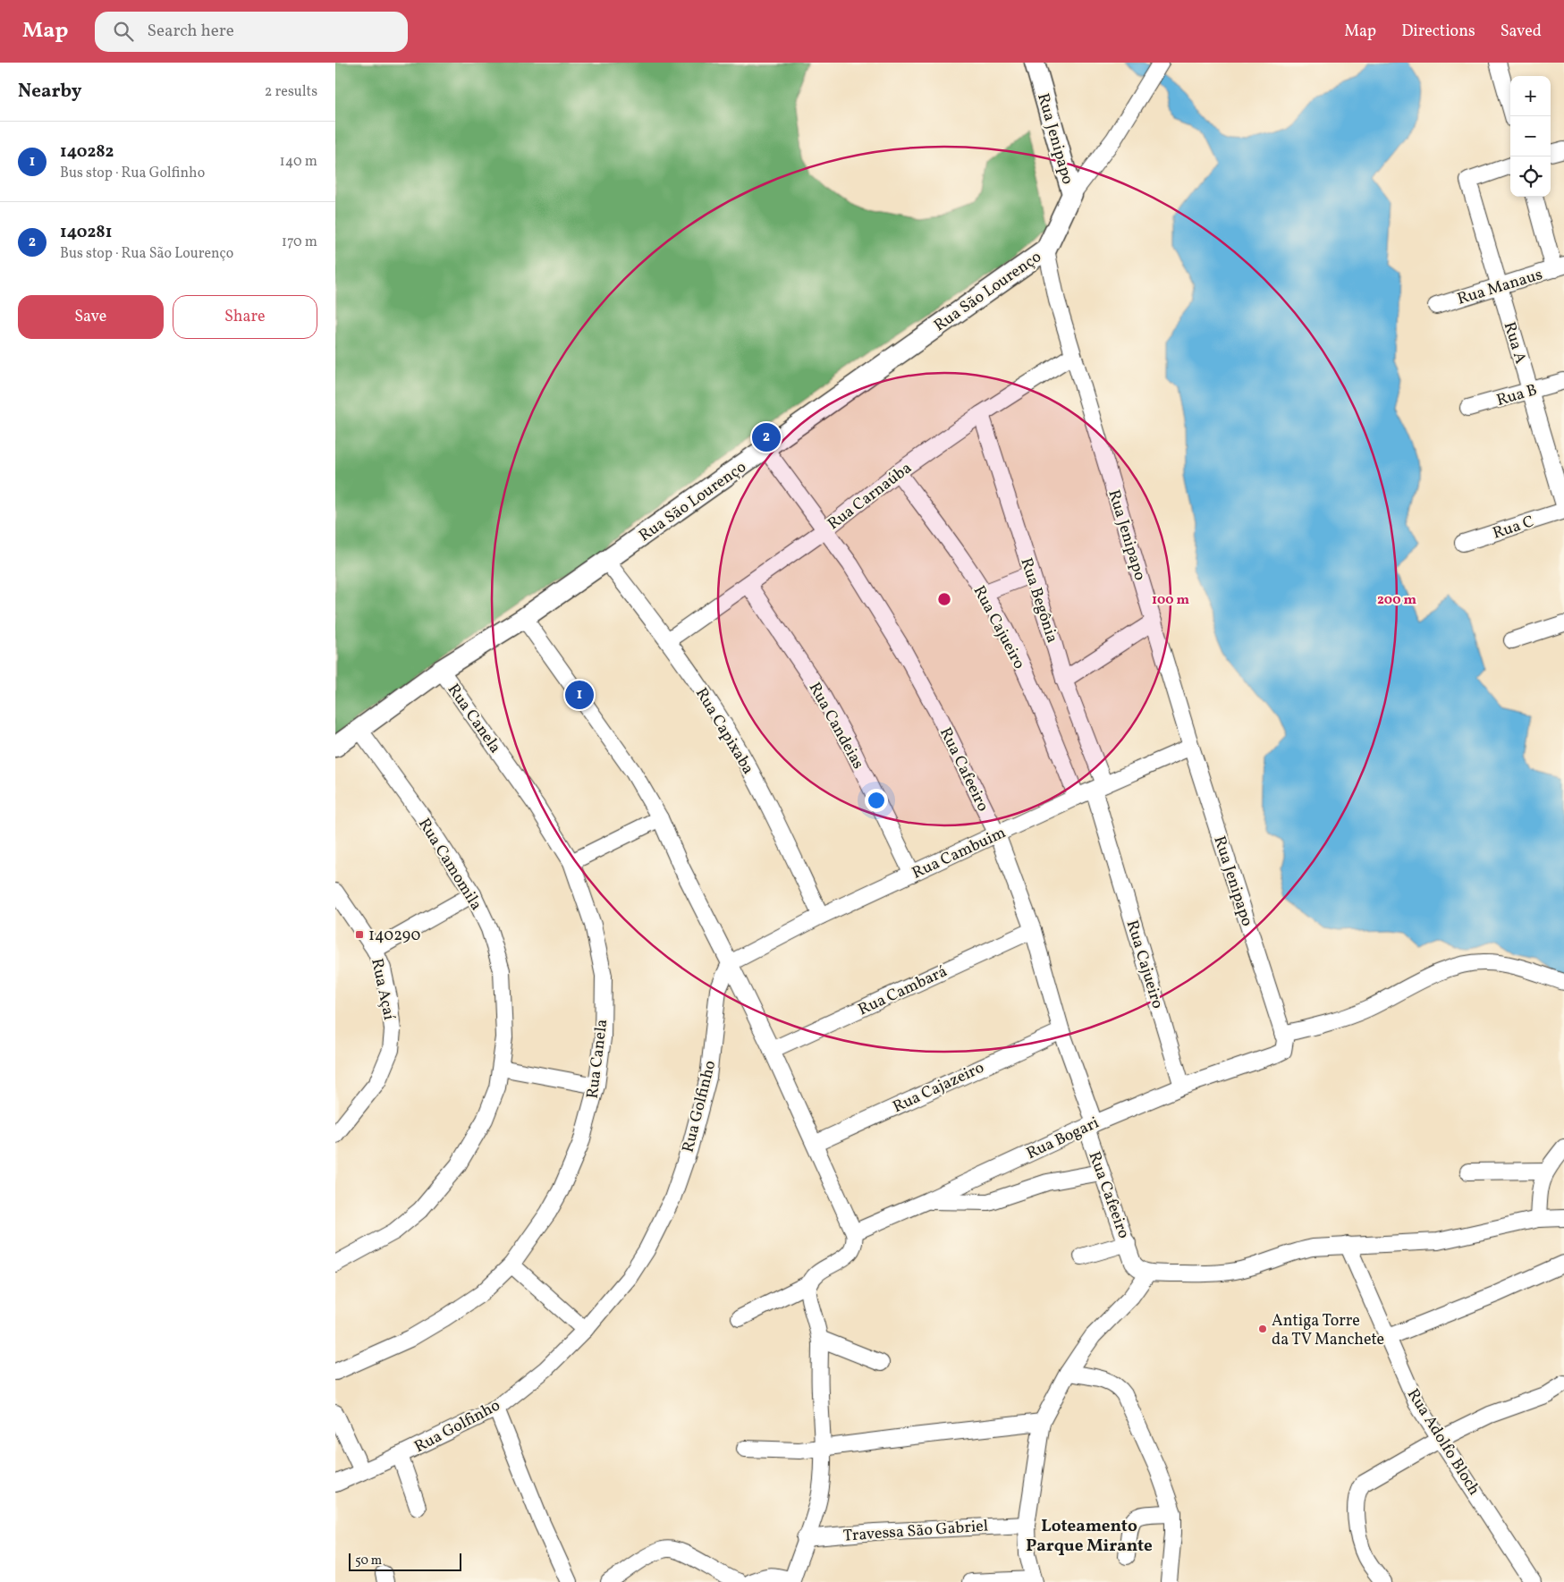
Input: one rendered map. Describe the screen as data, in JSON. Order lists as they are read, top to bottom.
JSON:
{
  "streets": {
    "street": [
      "Rua Jenipapo",
      "Rua Manaus",
      "Rua São Lourenço",
      "Rua A",
      "Rua B",
      "Rua Carnaúba",
      "Rua C",
      "Rua Begônia",
      "Rua Cajueiro",
      "Rua Canela",
      "Rua Candeias",
      "Rua Capixaba",
      "Rua Cafeeiro",
      "Rua Cambuim",
      "Rua Camomila",
      "Rua Açaí",
      "Rua Cambará",
      "Rua Cajazeiro",
      "Rua Golfinho",
      "Rua Bogari",
      "Rua Adolfo Bloch",
      "Travessa São Gabriel"
    ]
  },
  "crossings": [
    ["Rua Jenipapo", "Rua São Lourenço"],
    ["Rua Jenipapo", "Rua Carnaúba"],
    ["Rua Jenipapo", "Rua Cambuim"],
    ["Rua Jenipapo", "Rua Bogari"],
    ["Rua Manaus", "Rua A"],
    ["Rua São Lourenço", "Rua Canela"],
    ["Rua São Lourenço", "Rua Capixaba"],
    ["Rua São Lourenço", "Rua Cafeeiro"],
    ["Rua São Lourenço", "Rua Camomila"],
    ["Rua A", "Rua B"],
    ["Rua Carnaúba", "Rua Begônia"],
    ["Rua Carnaúba", "Rua Cajueiro"],
    ["Rua Carnaúba", "Rua Candeias"],
    ["Rua Carnaúba", "Rua Capixaba"],
    ["Rua Carnaúba", "Rua Cafeeiro"],
    ["Rua Begônia", "Rua Cajueiro"],
    ["Rua Begônia", "Rua Cambuim"],
    ["Rua Cajueiro", "Rua Cambuim"],
    ["Rua Cajueiro", "Rua Bogari"],
    ["Rua Candeias", "Rua Cambuim"],
    ["Rua Capixaba", "Rua Cambuim"],
    ["Rua Cafeeiro", "Rua Cambuim"],
    ["Rua Cafeeiro", "Rua Cambará"],
    ["Rua Cafeeiro", "Rua Cajazeiro"],
    ["Rua Cafeeiro", "Rua Bogari"],
    ["Rua Cambuim", "Rua Golfinho"]
  ],
  "districts": ["Loteamento Parque Mirante"],
  "places": {
    "transit": ["140290"],
    "other": ["Antiga Torre da TV Manchete"]
  },
  "scale_bar": "50 m",
  "page": {
    "header": "Map",
    "search": "Search here",
    "nav": ["Map", "Directions", "Saved"],
    "heading": ["Nearby", "2 results"],
    "map_buttons": ["+", "−"],
    "list": [
      {
        "mark": "1",
        "name": "140282",
        "note": "Bus stop · Rua Golfinho",
        "value": "140 m"
      },
      {
        "mark": "2",
        "name": "140281",
        "note": "Bus stop · Rua São Lourenço",
        "value": "170 m"
      }
    ],
    "buttons": ["Save", "Share"],
    "pins": ["2", "1"],
    "scale": "50 m"
  },
  "rings": ["100 m", "200 m"]
}
